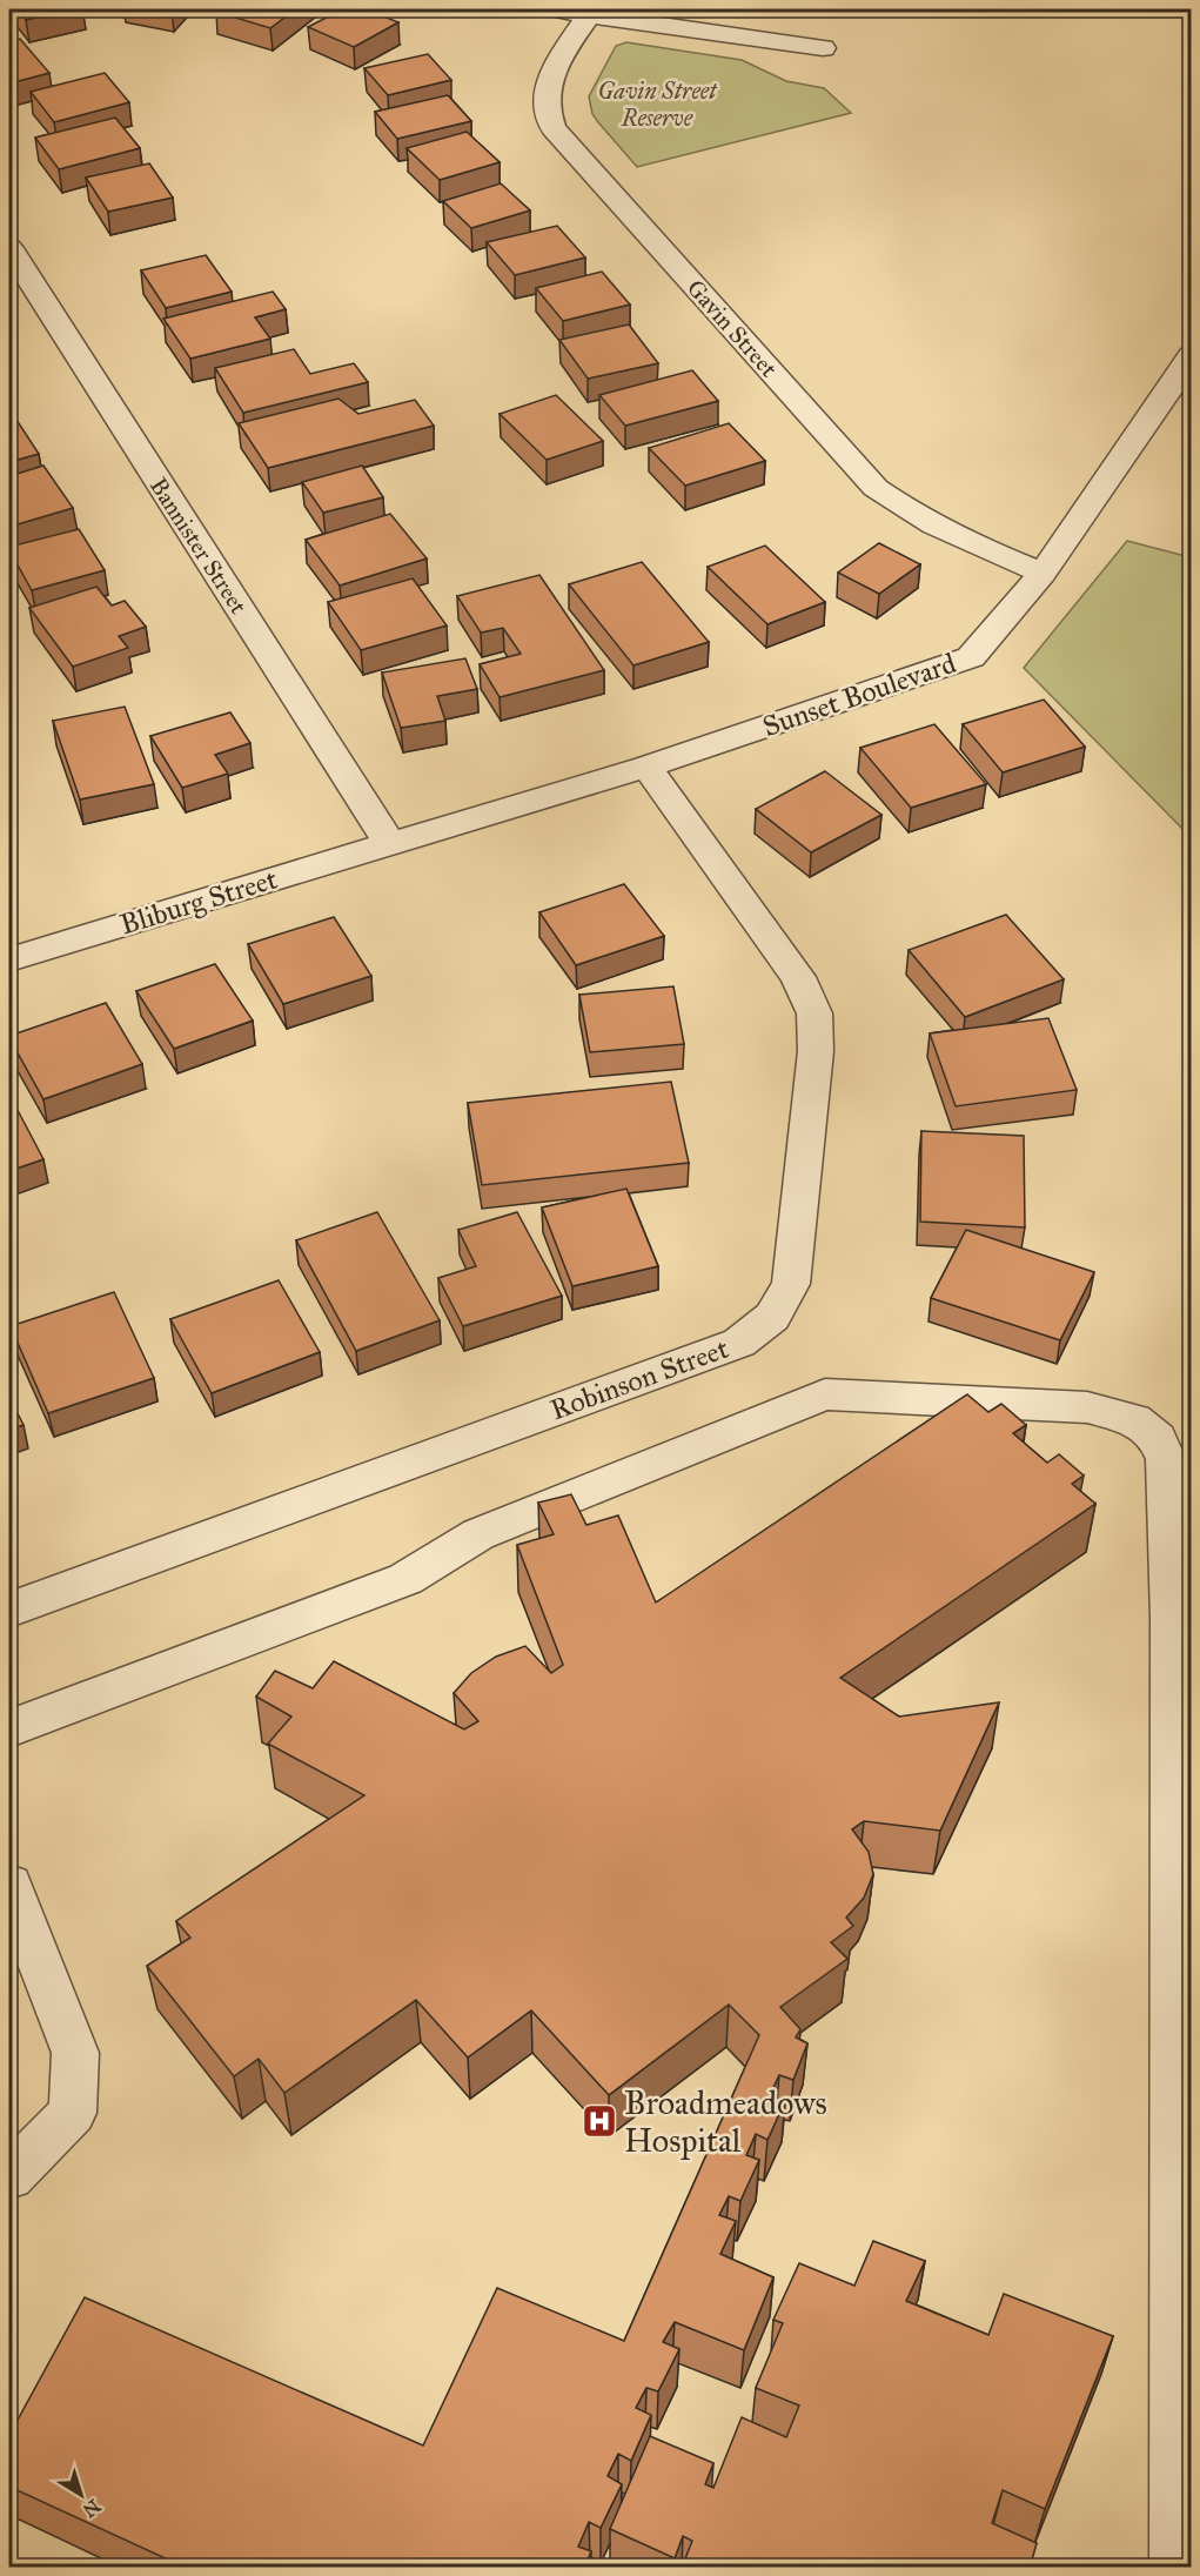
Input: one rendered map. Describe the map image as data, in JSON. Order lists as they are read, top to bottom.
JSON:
{
  "streets": {
    "street": [
      "Gavin Street",
      "Bannister Street",
      "Sunset Boulevard",
      "Bliburg Street",
      "Robinson Street"
    ]
  },
  "crossings": [
    ["Gavin Street", "Sunset Boulevard"],
    ["Bannister Street", "Sunset Boulevard"],
    ["Bannister Street", "Bliburg Street"],
    ["Sunset Boulevard", "Bliburg Street"],
    ["Sunset Boulevard", "Robinson Street"]
  ],
  "parks": ["Gavin Street Reserve"],
  "places": {
    "hospital": ["Broadmeadows Hospital"]
  },
  "north": "bottom right"
}
